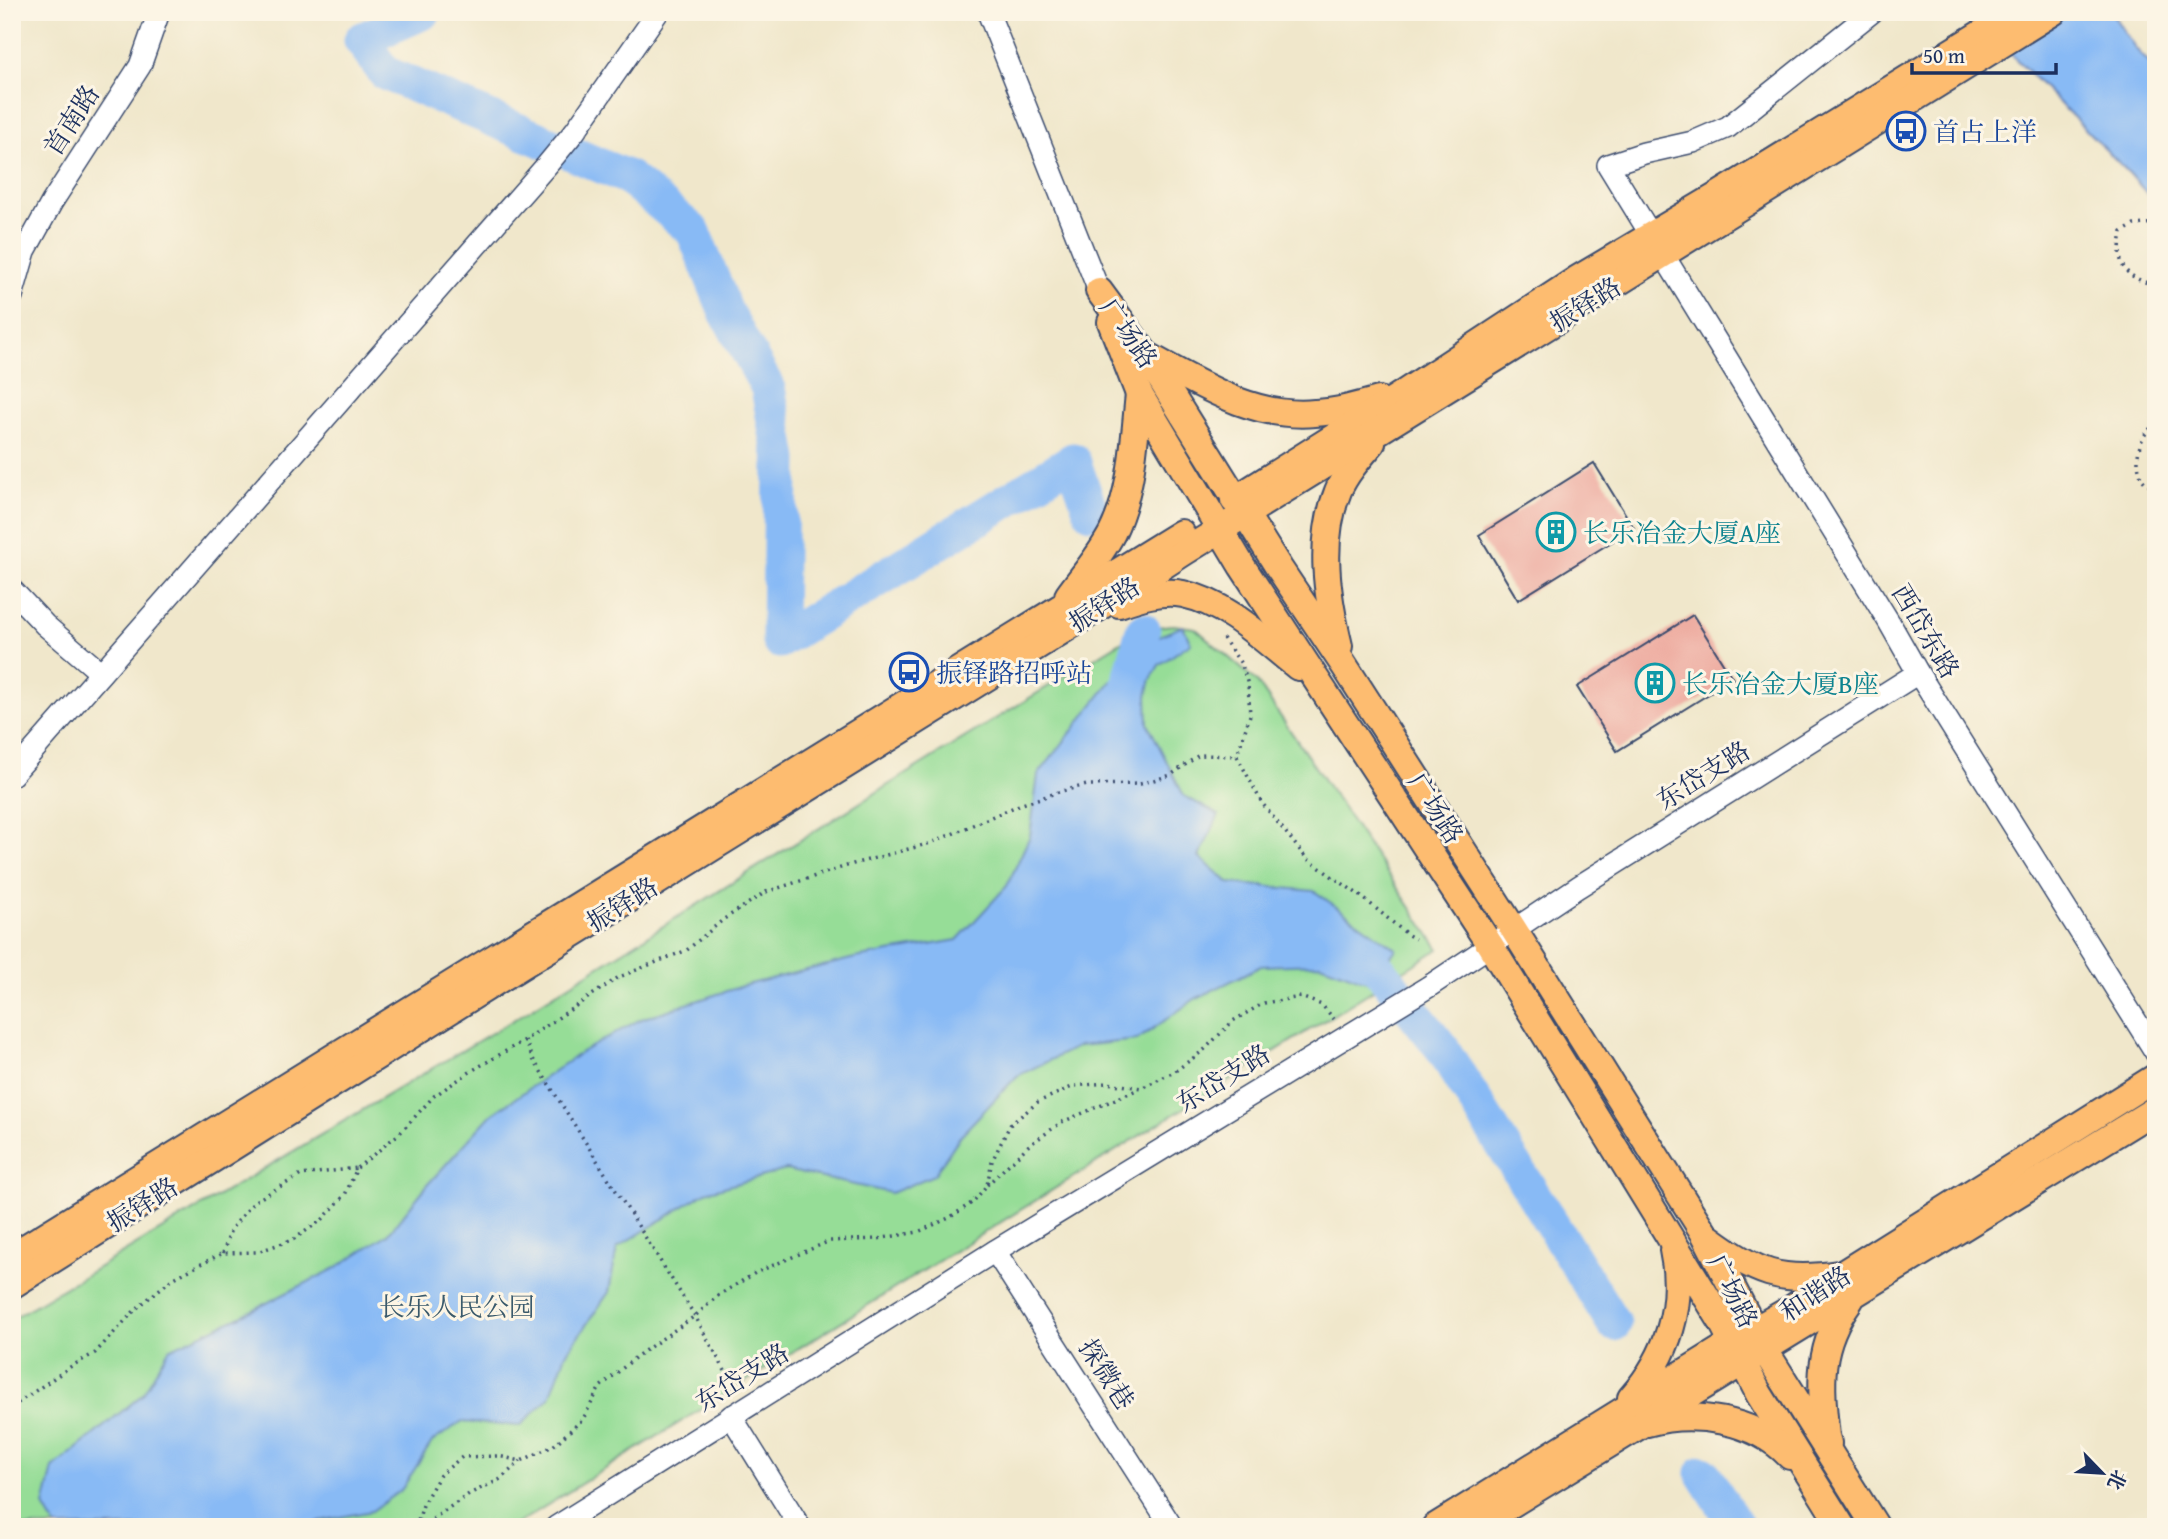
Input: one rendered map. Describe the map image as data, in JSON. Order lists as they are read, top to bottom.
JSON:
{
  "streets": {
    "main road": ["振铎路", "广场路", "和谐路"],
    "street": [
      "首南路",
      "西岱东路",
      "东岱支路",
      "探微巷"
    ]
  },
  "crossings": [
    ["振铎路", "广场路"],
    ["振铎路", "西岱东路"],
    ["广场路", "东岱支路"],
    ["广场路", "和谐路"],
    ["西岱东路", "东岱支路"],
    ["东岱支路", "探微巷"]
  ],
  "parks": ["长乐人民公园"],
  "places": {
    "bus stop": ["首占上洋", "振铎路招呼站"],
    "building": ["长乐冶金大厦A座", "长乐冶金大厦B座"]
  },
  "scale_bar": "50 m",
  "north": "bottom right"
}
